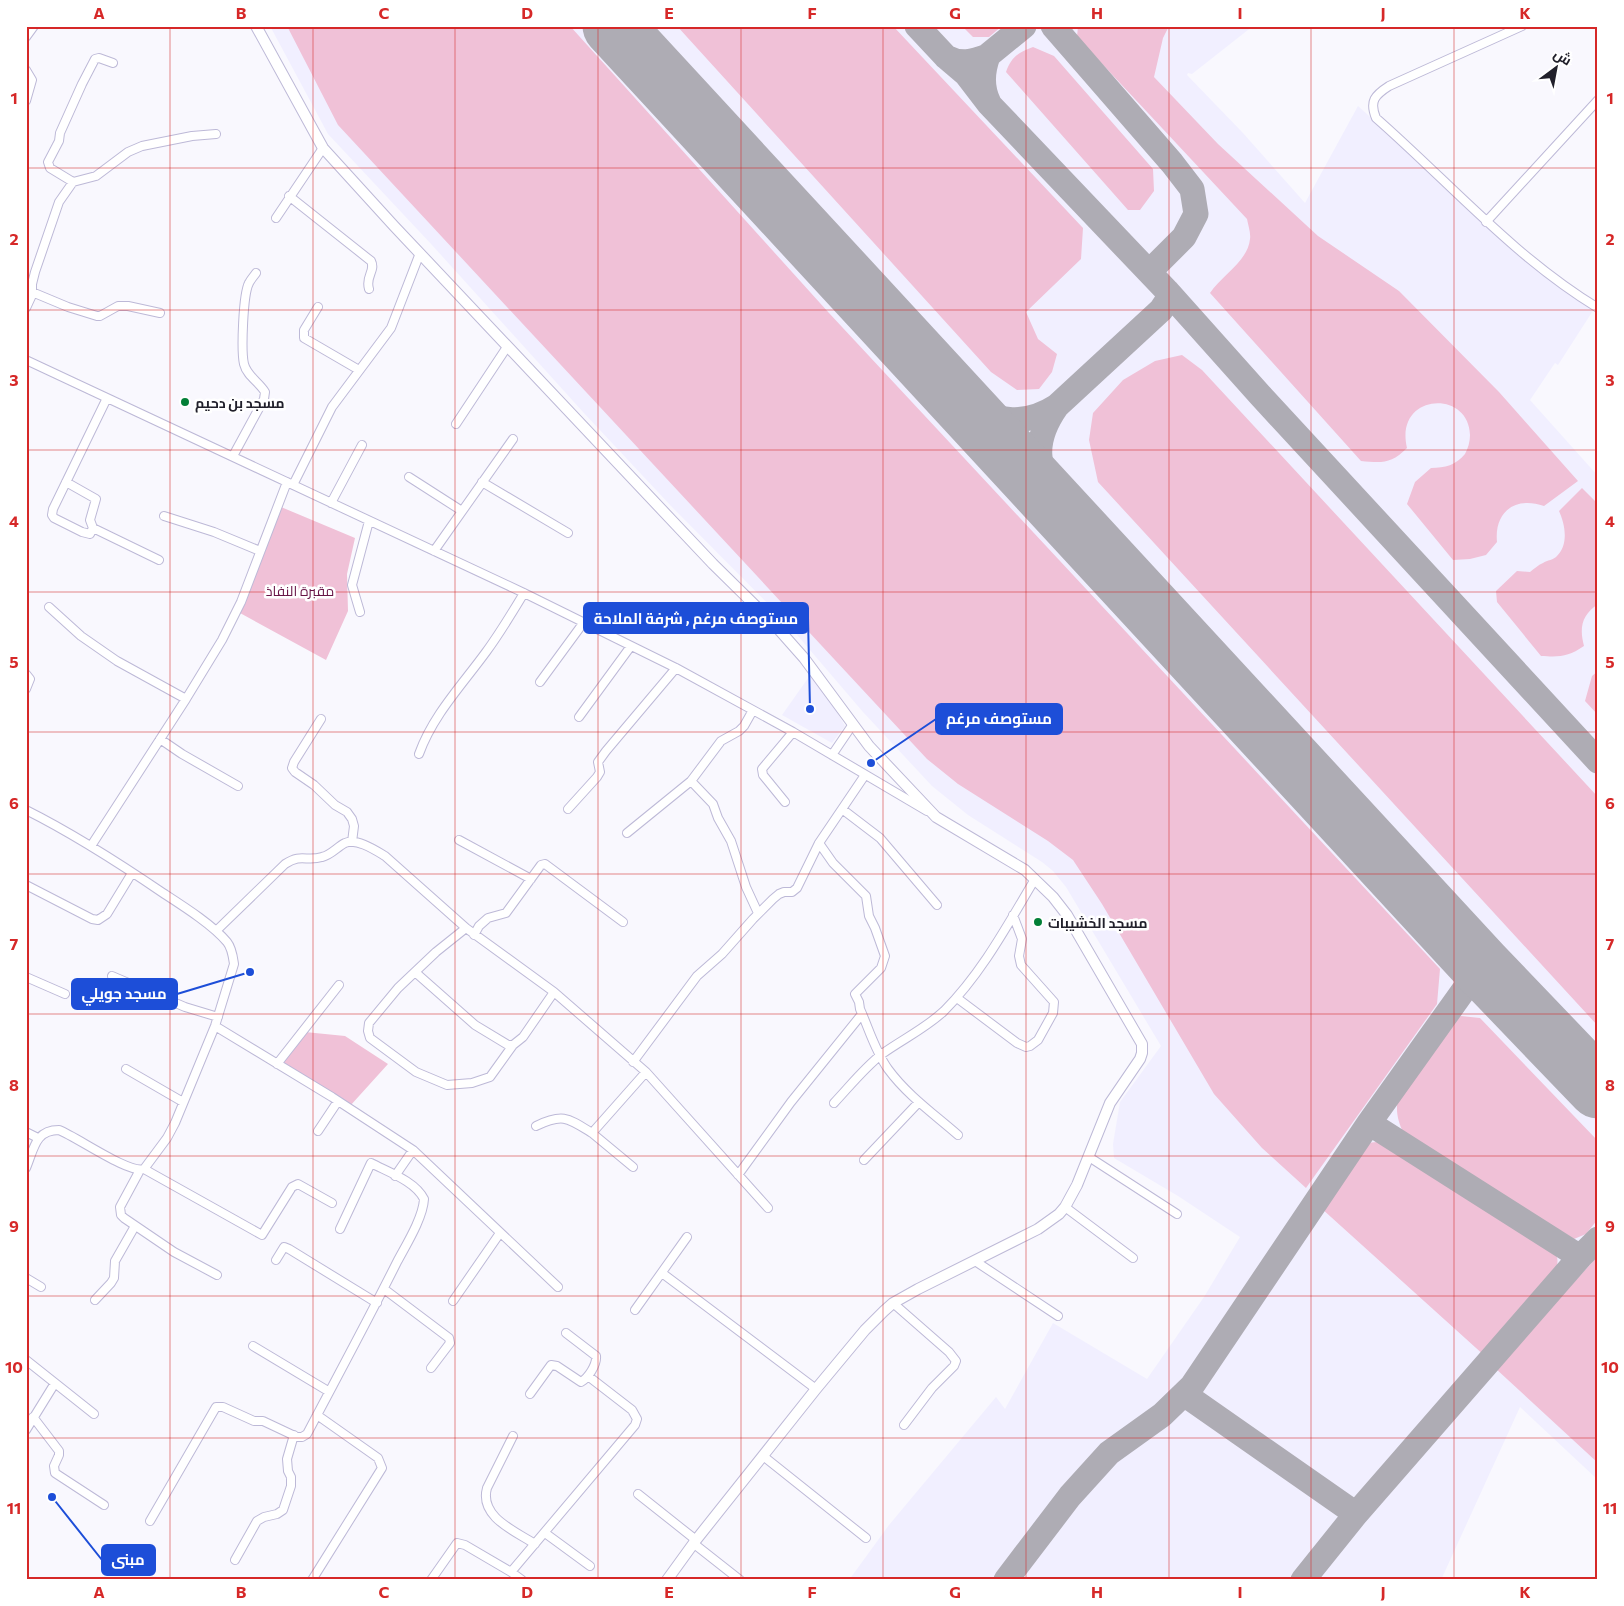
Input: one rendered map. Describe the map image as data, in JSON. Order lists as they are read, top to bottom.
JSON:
{
  "parks": ["مقبرة النفاذ"],
  "places": [
    "مسجد بن دحيم",
    "مستوصف مرغم , شرفة الملاحة",
    "مستوصف مرغم",
    "مسجد الخشيبات",
    "مسجد جويلي",
    "مبنى"
  ],
  "north": "top right",
  "grid": {
    "columns": [
      "A",
      "B",
      "C",
      "D",
      "E",
      "F",
      "G",
      "H",
      "I",
      "J",
      "K"
    ],
    "rows": [
      "1",
      "2",
      "3",
      "4",
      "5",
      "6",
      "7",
      "8",
      "9",
      "10",
      "11"
    ]
  }
}
